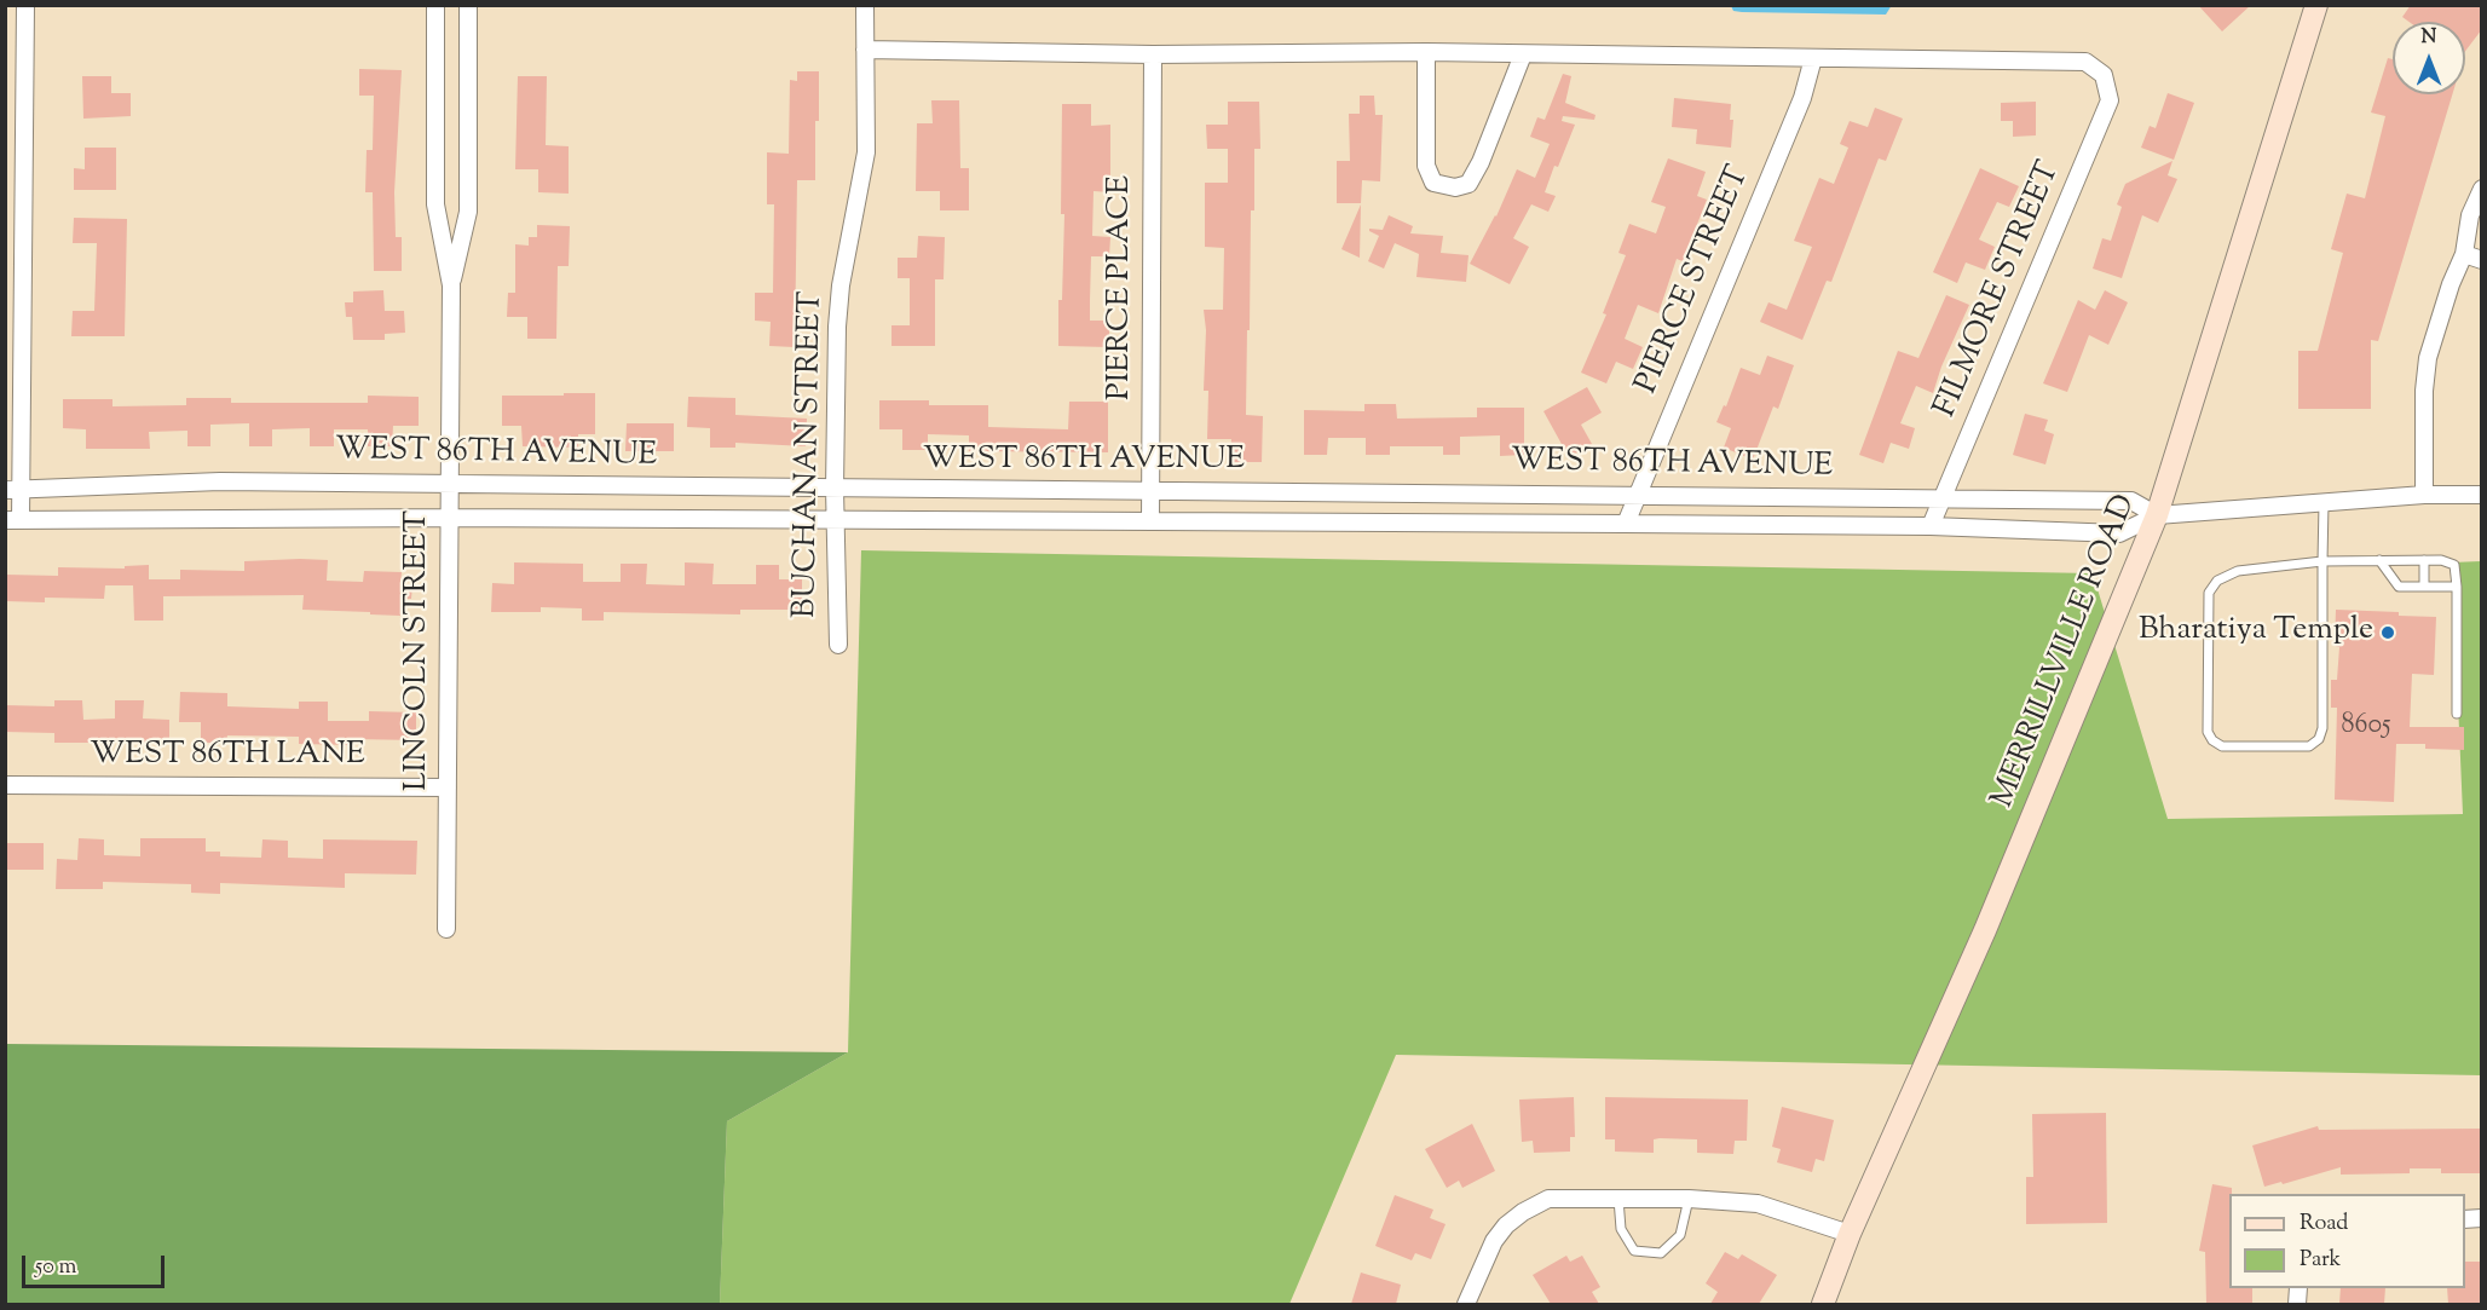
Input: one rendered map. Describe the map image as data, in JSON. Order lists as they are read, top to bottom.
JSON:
{
  "streets": {
    "street": [
      "PIERCE STREET",
      "PIERCE PLACE",
      "FILMORE STREET",
      "WEST 86TH AVENUE",
      "BUCHANAN STREET",
      "LINCOLN STREET",
      "MERRILLVILLE ROAD",
      "WEST 86TH LANE"
    ]
  },
  "crossings": [
    ["PIERCE STREET", "FILMORE STREET"],
    ["PIERCE STREET", "WEST 86TH AVENUE"],
    ["PIERCE PLACE", "WEST 86TH AVENUE"],
    ["FILMORE STREET", "WEST 86TH AVENUE"],
    ["WEST 86TH AVENUE", "BUCHANAN STREET"],
    ["WEST 86TH AVENUE", "LINCOLN STREET"],
    ["WEST 86TH AVENUE", "MERRILLVILLE ROAD"],
    ["LINCOLN STREET", "WEST 86TH LANE"]
  ],
  "places": ["Bharatiya Temple"],
  "house_numbers": ["8605"],
  "legend": ["Road", "Park"],
  "scale_bar": "50 m",
  "north": "top"
}
